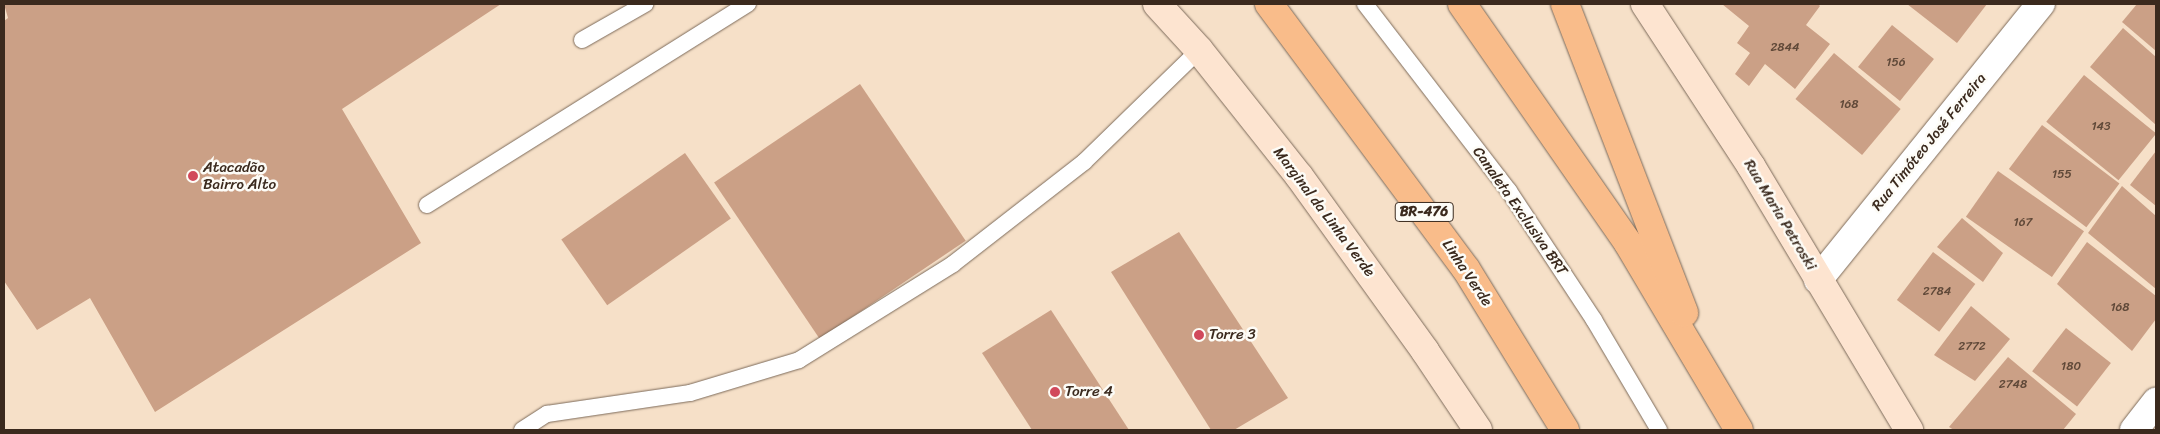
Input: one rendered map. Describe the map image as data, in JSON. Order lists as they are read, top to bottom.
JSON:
{
  "streets": {
    "highway": ["BR-476", "Linha Verde"],
    "main road": ["Marginal da Linha Verde", "Rua Maria Petroski"],
    "street": ["Rua Timóteo José Ferreira"],
    "lane": ["Canaleta Exclusiva BRT"]
  },
  "crossings": [
    ["Rua Timóteo José Ferreira", "Rua Maria Petroski"]
  ],
  "places": ["Atacadão Bairro Alto", "Torre 3", "Torre 4"],
  "house_numbers": [
    "2844",
    "156",
    "168",
    "143",
    "155",
    "167",
    "2784",
    "168",
    "2772",
    "180",
    "2748"
  ]
}
